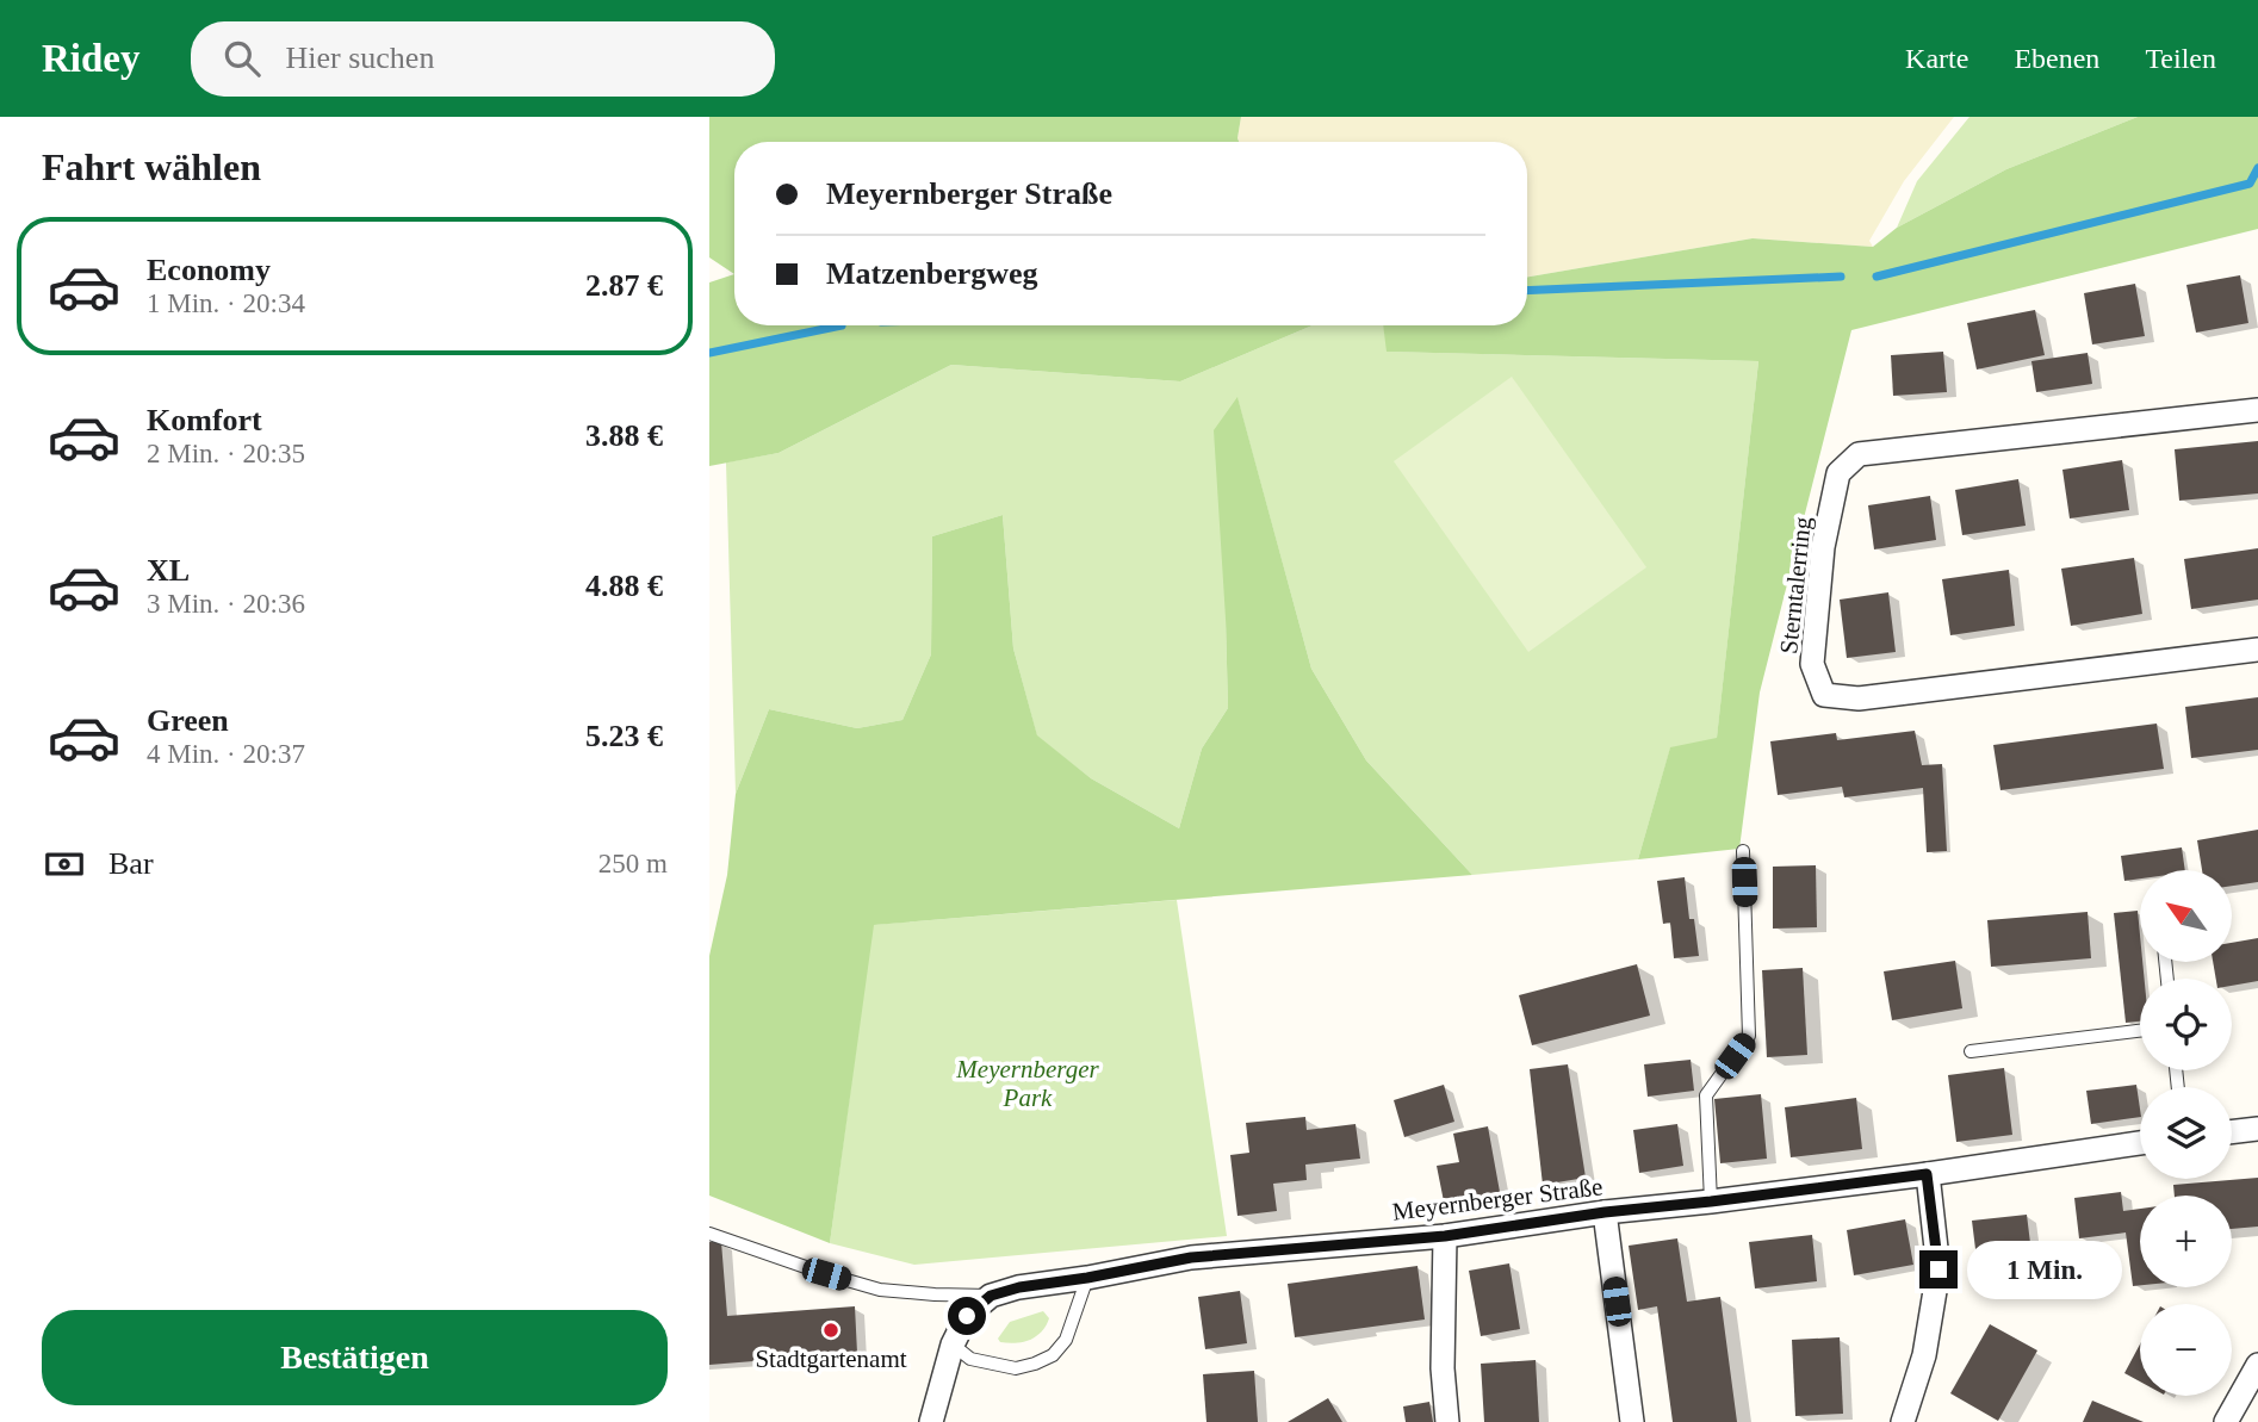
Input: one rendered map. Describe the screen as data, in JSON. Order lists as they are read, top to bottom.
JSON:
{
  "streets": {
    "street": ["Sterntalerring", "Meyernberger Straße"]
  },
  "parks": ["Meyernberger Park"],
  "places": ["Stadtgartenamt"],
  "north": "top left",
  "page": {
    "header": "Ridey",
    "search": "Hier suchen",
    "nav": ["Karte", "Ebenen", "Teilen"],
    "heading": "Fahrt wählen",
    "banner": ["Meyernberger Straße", "Matzenbergweg"],
    "list": [
      {
        "name": "Economy",
        "note": "1 Min. · 20:34",
        "value": "2.87 €"
      },
      {
        "name": "Komfort",
        "note": "2 Min. · 20:35",
        "value": "3.88 €"
      },
      {
        "name": "XL",
        "note": "3 Min. · 20:36",
        "value": "4.88 €"
      },
      {
        "name": "Green",
        "note": "4 Min. · 20:37",
        "value": "5.23 €"
      }
    ],
    "pay": ["Bar", "250 m"],
    "map_buttons": ["+", "−"],
    "bubble": "1 Min.",
    "buttons": "Bestätigen"
  }
}
